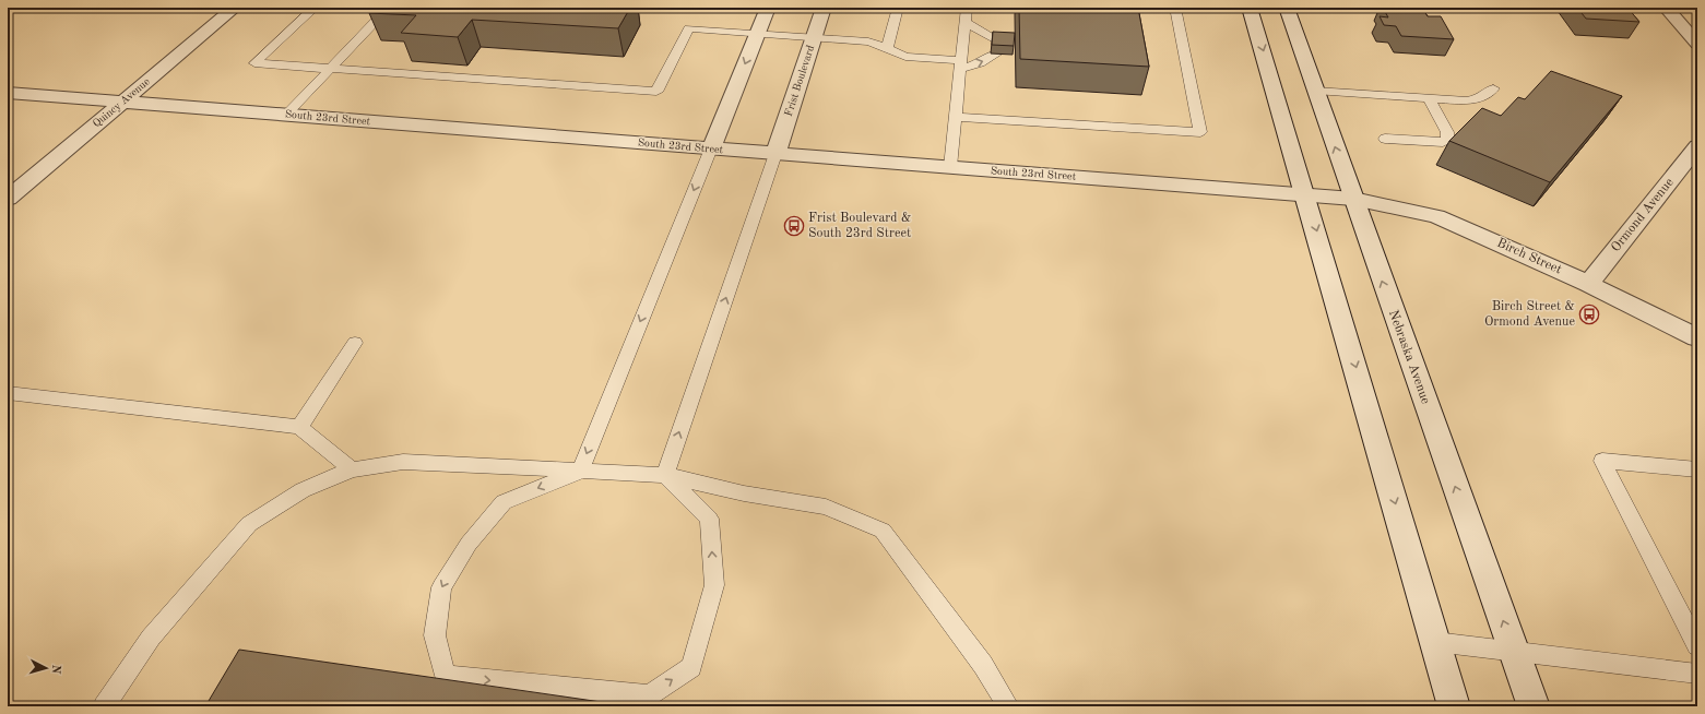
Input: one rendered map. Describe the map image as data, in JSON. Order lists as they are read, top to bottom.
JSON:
{
  "streets": {
    "street": [
      "Frist Boulevard",
      "Quincy Avenue",
      "South 23rd Street",
      "Ormond Avenue",
      "Birch Street",
      "Nebraska Avenue"
    ]
  },
  "crossings": [
    ["Frist Boulevard", "South 23rd Street"],
    ["Quincy Avenue", "South 23rd Street"],
    ["South 23rd Street", "Birch Street"],
    ["South 23rd Street", "Nebraska Avenue"],
    ["Ormond Avenue", "Birch Street"],
    ["Birch Street", "Nebraska Avenue"]
  ],
  "places": {
    "bus stop": ["Frist Boulevard & South 23rd Street", "Birch Street & Ormond Avenue"]
  },
  "north": "right"
}
